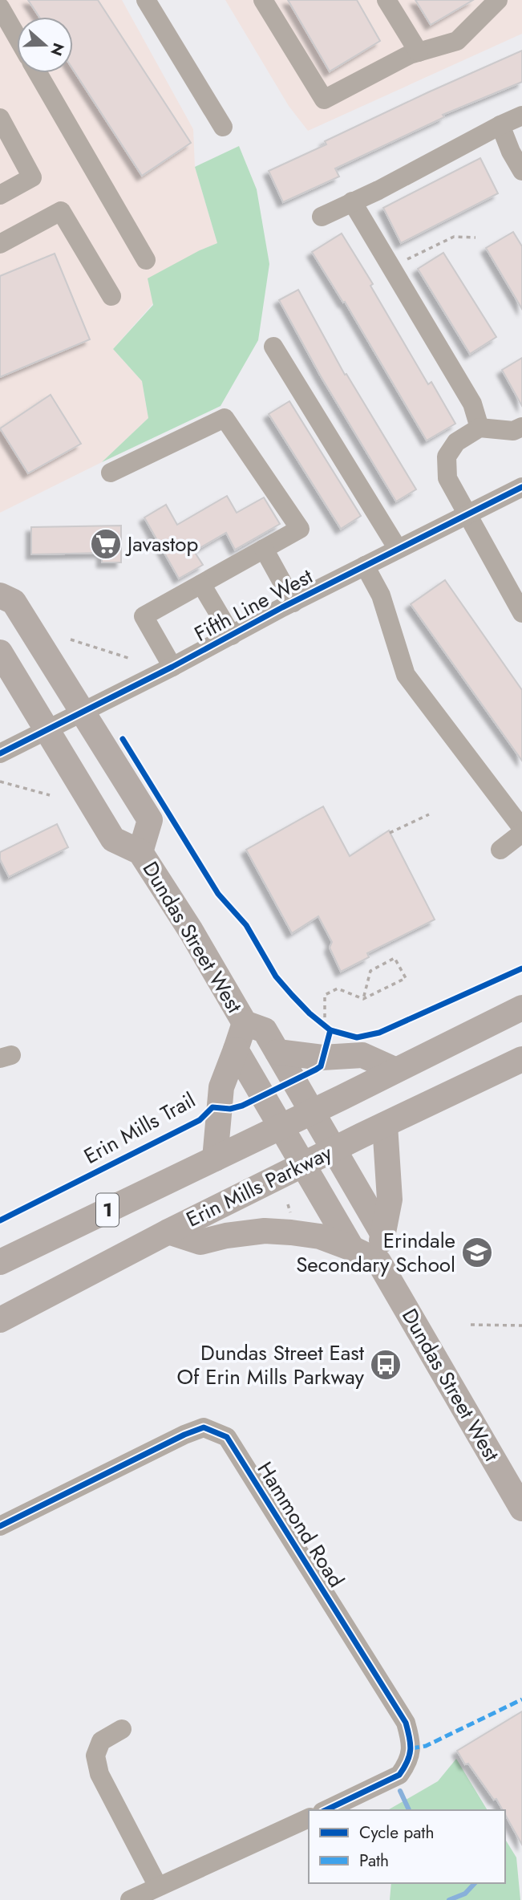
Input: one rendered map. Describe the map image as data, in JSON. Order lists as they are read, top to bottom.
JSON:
{
  "streets": {
    "main road": ["Dundas Street West", "Erin Mills Parkway", "1"],
    "street": ["Fifth Line West", "Hammond Road"],
    "cycle path": ["Erin Mills Trail"]
  },
  "crossings": [
    ["Fifth Line West", "Dundas Street West"],
    ["Dundas Street West", "Erin Mills Parkway"]
  ],
  "places": {
    "supermarket": ["Javastop"],
    "school or university": ["Erindale Secondary School"],
    "bus stop": ["Dundas Street East Of Erin Mills Parkway"]
  },
  "legend": ["Cycle path", "Path"],
  "north": "right"
}
